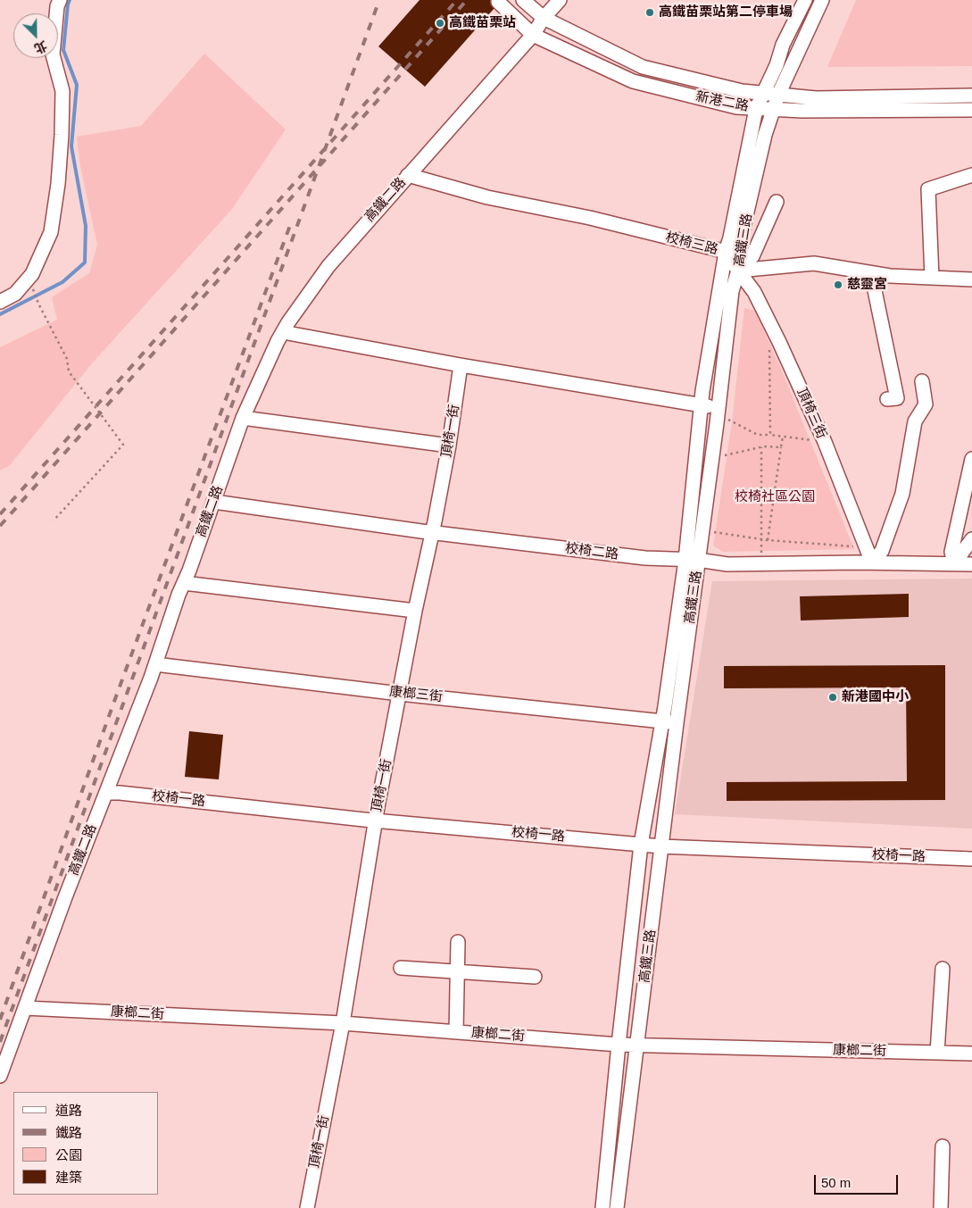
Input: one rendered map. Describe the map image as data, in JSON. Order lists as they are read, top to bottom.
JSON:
{
  "streets": {
    "street": [
      "新港二路",
      "高鐵二路",
      "高鐵三路",
      "校椅三路",
      "頂椅三街",
      "頂椅一街",
      "校椅二路",
      "康榔三街",
      "校椅一路",
      "康榔二街"
    ]
  },
  "crossings": [
    ["新港二路", "高鐵二路"],
    ["新港二路", "高鐵三路"],
    ["高鐵二路", "校椅三路"],
    ["高鐵二路", "校椅二路"],
    ["高鐵二路", "康榔三街"],
    ["高鐵二路", "校椅一路"],
    ["高鐵二路", "康榔二街"],
    ["高鐵三路", "校椅三路"],
    ["高鐵三路", "頂椅三街"],
    ["高鐵三路", "校椅二路"],
    ["高鐵三路", "康榔三街"],
    ["高鐵三路", "校椅一路"],
    ["高鐵三路", "康榔二街"],
    ["校椅三路", "頂椅三街"],
    ["頂椅三街", "校椅二路"],
    ["頂椅一街", "校椅二路"],
    ["頂椅一街", "康榔三街"],
    ["頂椅一街", "校椅一路"],
    ["頂椅一街", "康榔二街"]
  ],
  "parks": ["校椅社區公園"],
  "places": [
    "高鐵苗栗站第二停車場",
    "高鐵苗栗站",
    "慈靈宮",
    "新港國中小"
  ],
  "legend": [
    "道路",
    "鐵路",
    "公園",
    "建築"
  ],
  "scale_bar": "50 m",
  "north": "bottom right"
}
